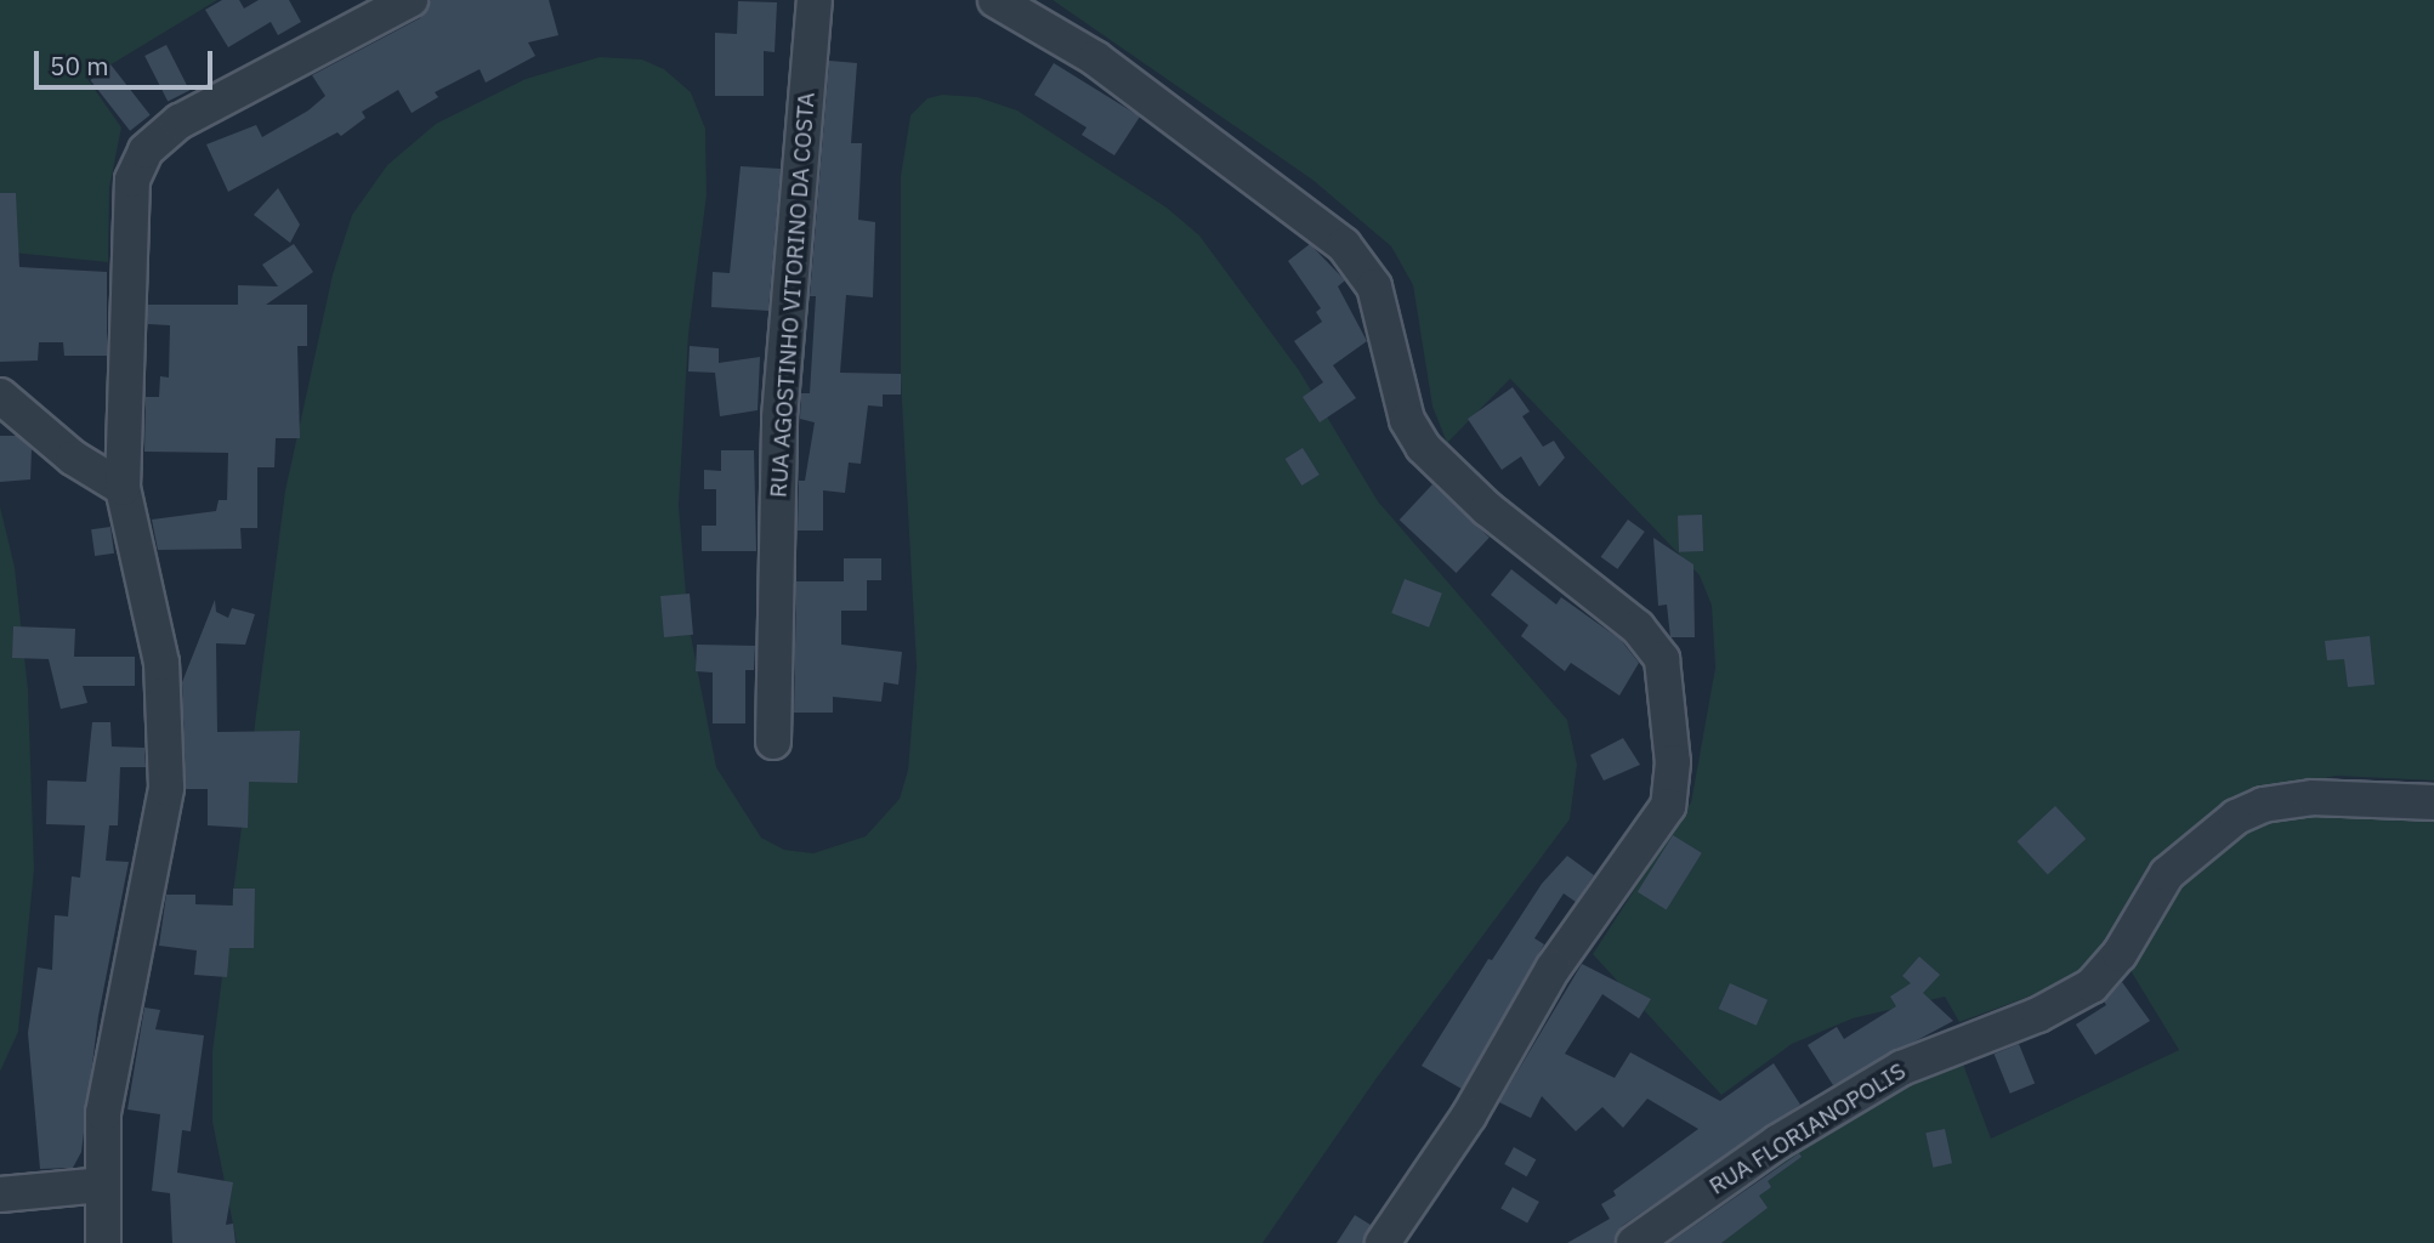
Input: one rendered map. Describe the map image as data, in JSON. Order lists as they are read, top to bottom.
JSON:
{
  "streets": {
    "street": ["RUA AGOSTINHO VITORINO DA COSTA", "RUA FLORIANOPOLIS"]
  },
  "scale_bar": "50 m"
}
